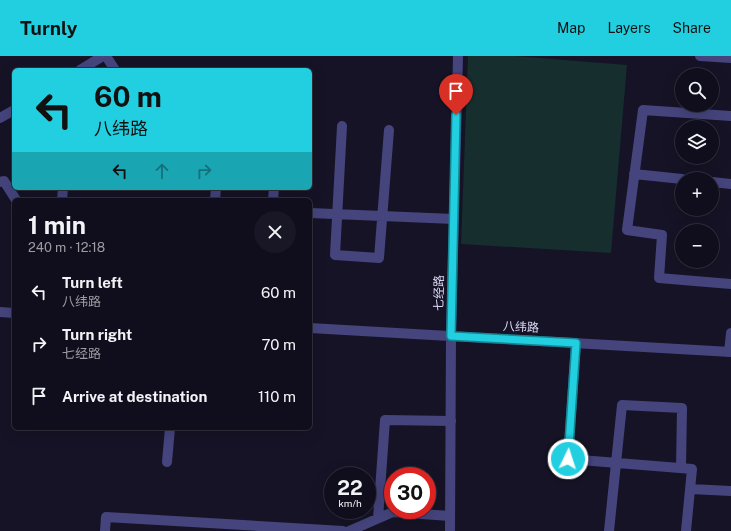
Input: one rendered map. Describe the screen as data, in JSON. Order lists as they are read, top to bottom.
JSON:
{
  "streets": {
    "street": ["七经路", "八纬路"]
  },
  "crossings": [
    ["七经路", "八纬路"]
  ],
  "page": {
    "header": "Turnly",
    "nav": ["Map", "Layers", "Share"],
    "map_buttons": ["+", "−"],
    "turn": ["60 m", "八纬路"],
    "heading": ["1 min", "240 m · 12:18"],
    "list": [
      {
        "name": "Turn left",
        "note": "八纬路",
        "value": "60 m"
      },
      {
        "name": "Turn right",
        "note": "七经路",
        "value": "70 m"
      },
      {
        "name": "Arrive at destination",
        "value": "110 m"
      }
    ],
    "speed": "22 km/h",
    "limit": "30"
  }
}
